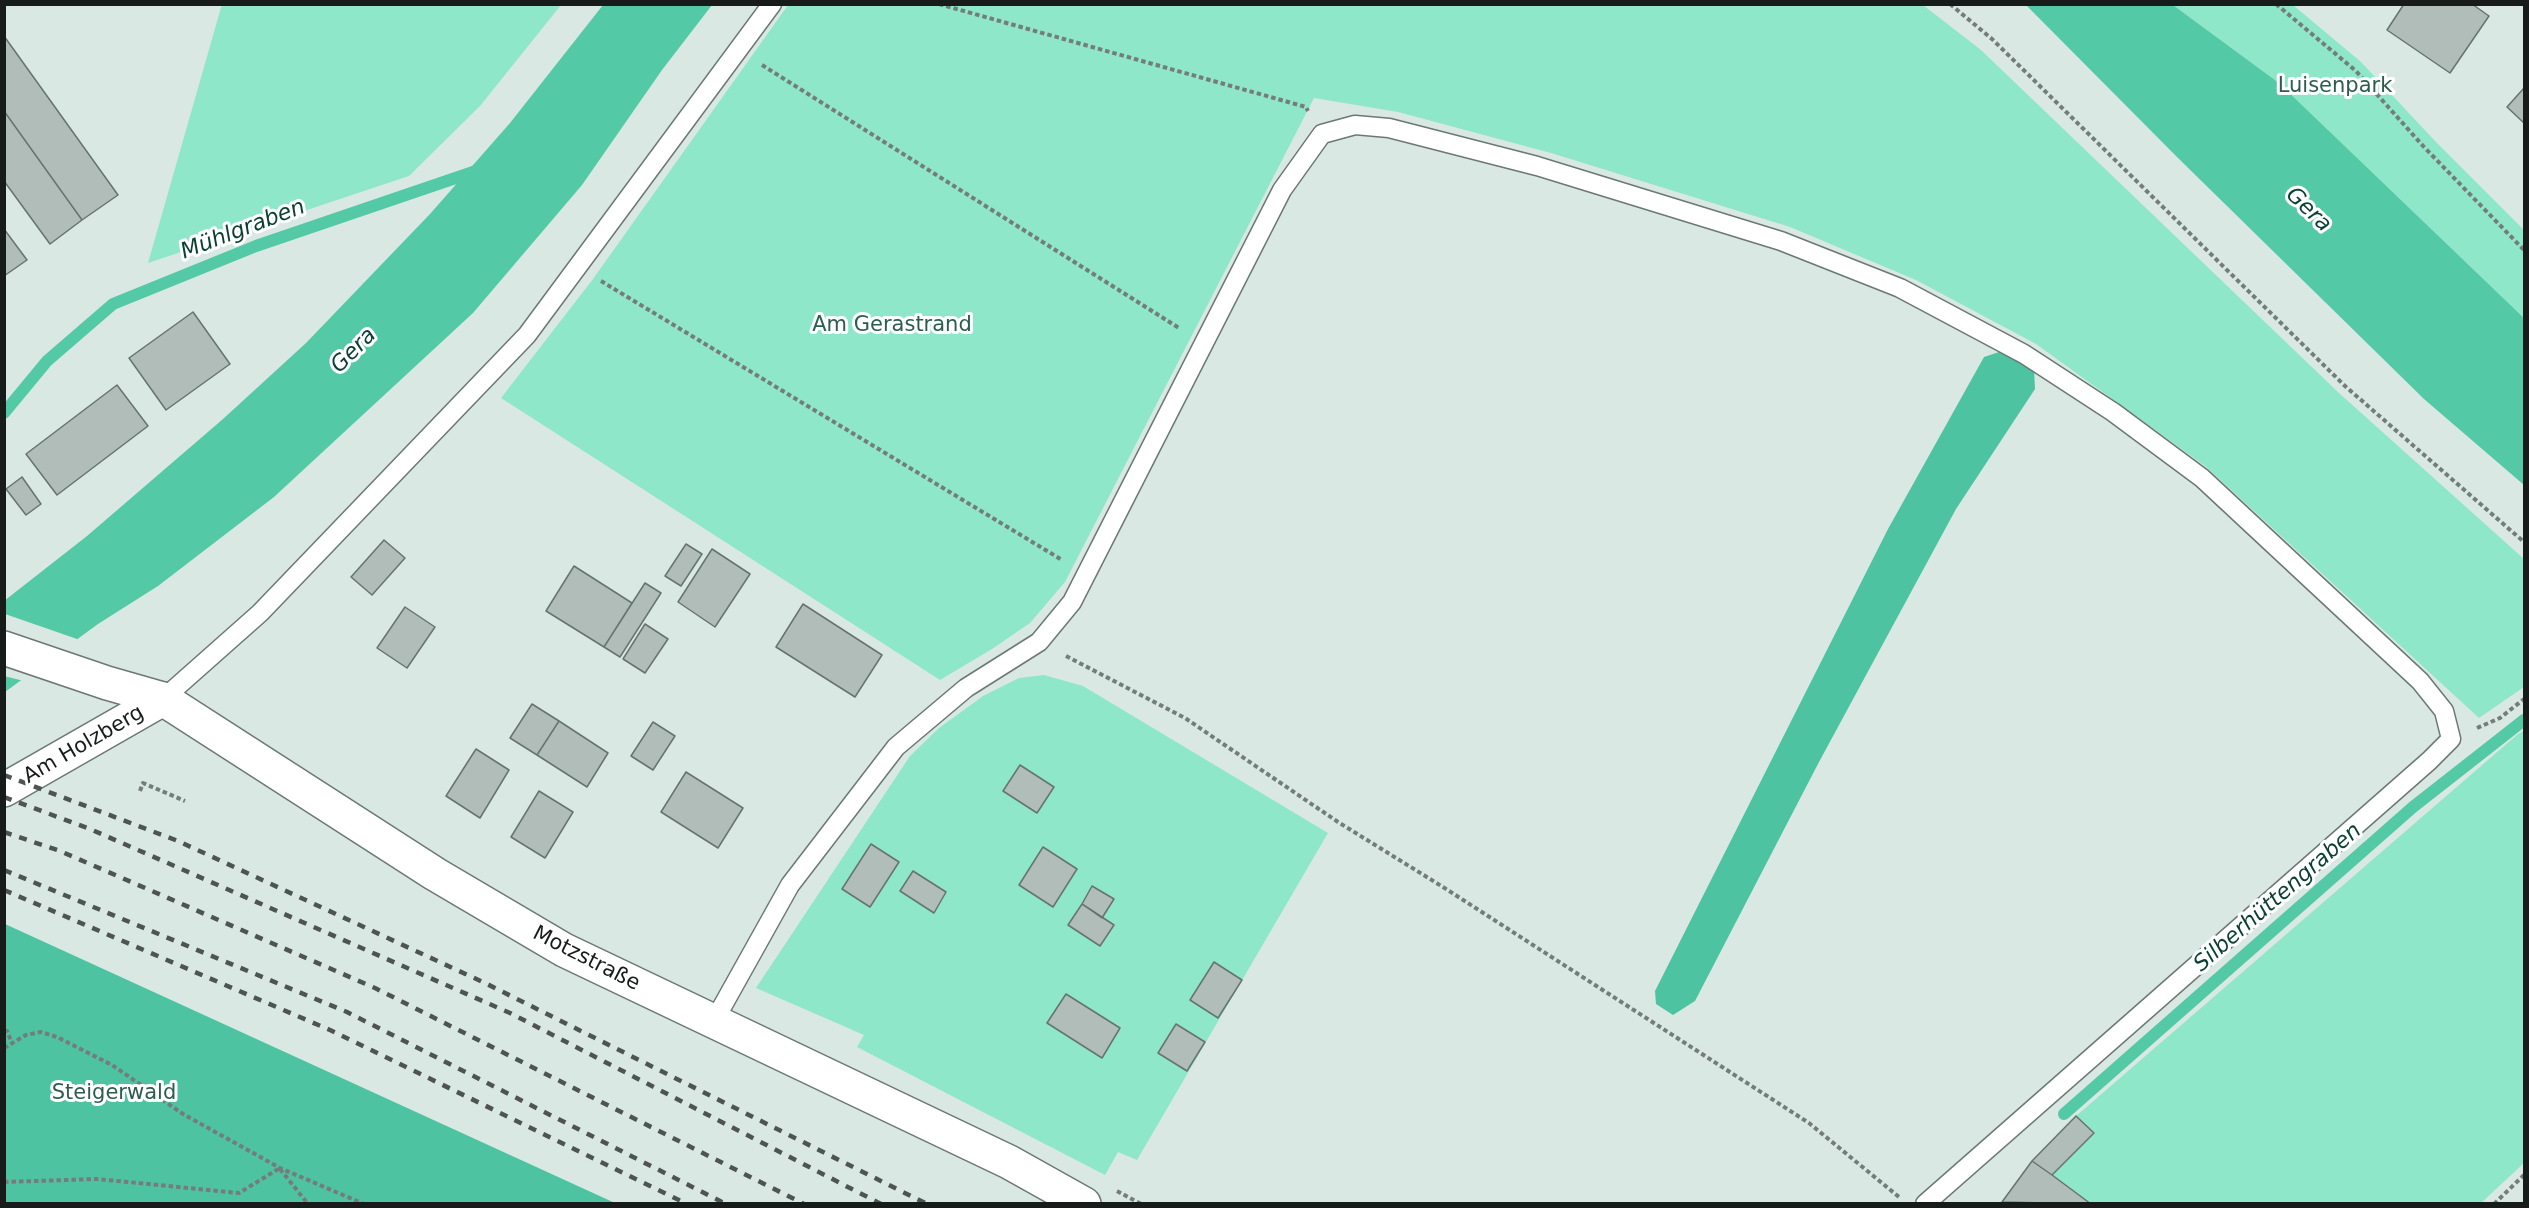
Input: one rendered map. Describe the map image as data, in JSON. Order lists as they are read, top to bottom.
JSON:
{
  "streets": {
    "street": ["Am Holzberg", "Motzstraße"]
  },
  "crossings": [
    ["Am Holzberg", "Motzstraße"]
  ],
  "water": ["Gera", "Mühlgraben", "Silberhüttengraben"],
  "parks": ["Luisenpark", "Am Gerastrand", "Steigerwald"]
}
